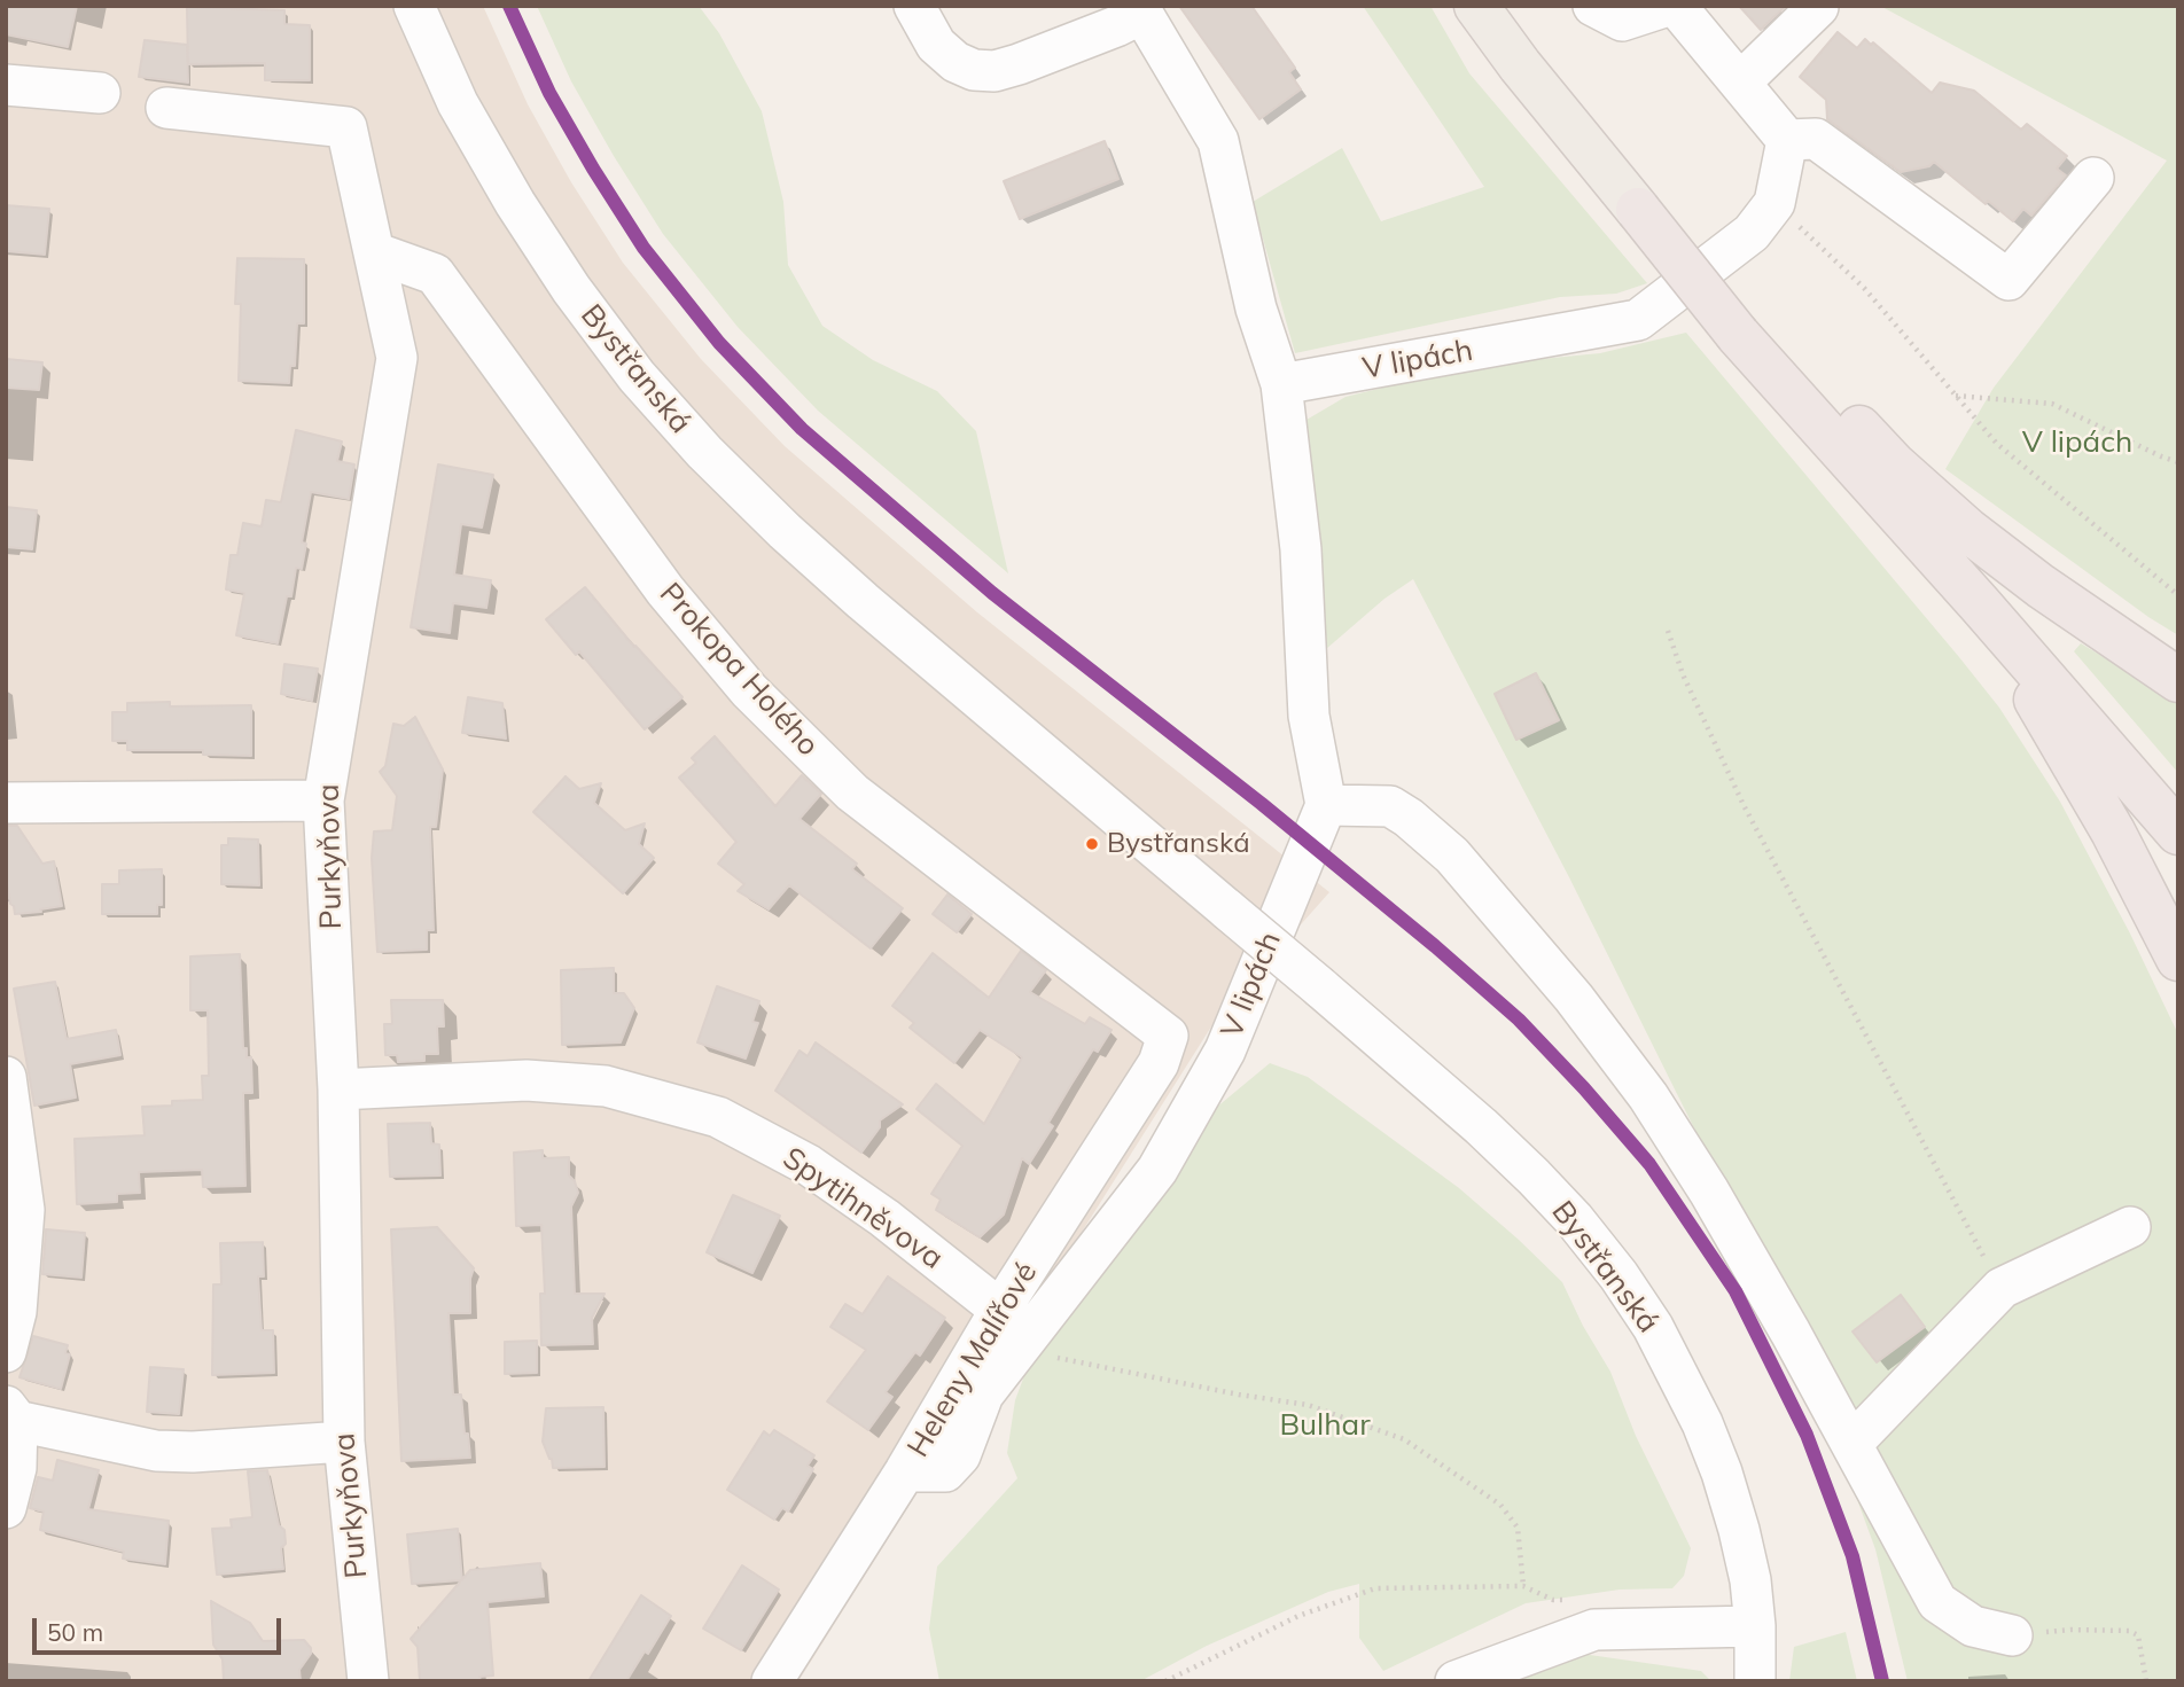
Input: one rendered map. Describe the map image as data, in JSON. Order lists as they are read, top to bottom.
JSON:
{
  "streets": {
    "street": [
      "V lipách",
      "Bystřanská",
      "Prokopa Holého",
      "Purkyňova",
      "Spytihněvova",
      "Heleny Malířové"
    ]
  },
  "crossings": [
    ["V lipách", "Heleny Malířové"],
    ["Prokopa Holého", "Purkyňova"],
    ["Prokopa Holého", "Heleny Malířové"],
    ["Purkyňova", "Spytihněvova"],
    ["Spytihněvova", "Heleny Malířové"]
  ],
  "parks": ["V lipách", "Bulhar"],
  "places": ["Bystřanská"],
  "scale_bar": "50 m"
}
